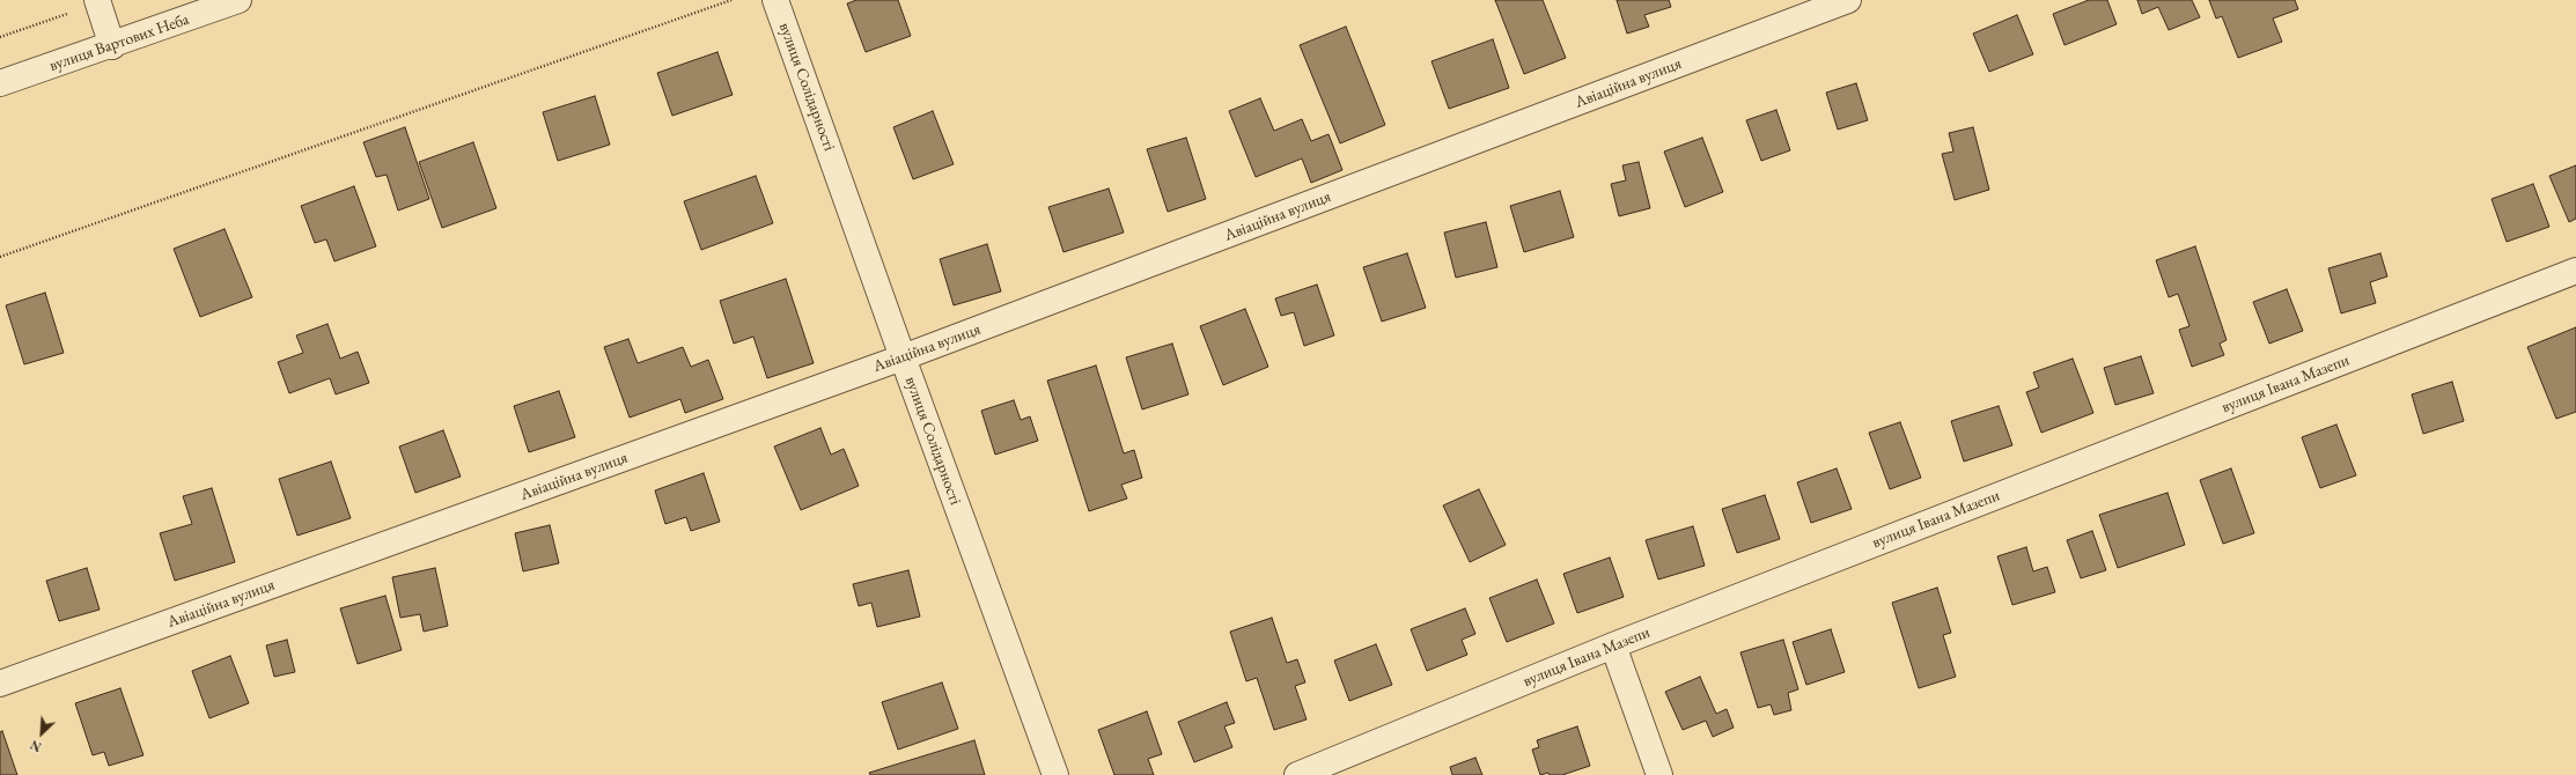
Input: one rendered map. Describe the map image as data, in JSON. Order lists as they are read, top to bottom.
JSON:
{
  "streets": {
    "street": [
      "вулиця Вартових Неба",
      "Авіаційна вулиця",
      "вулиця Солідарності",
      "вулиця Івана Мазепи"
    ]
  },
  "crossings": [
    ["Авіаційна вулиця", "вулиця Солідарності"]
  ],
  "north": "bottom left"
}
